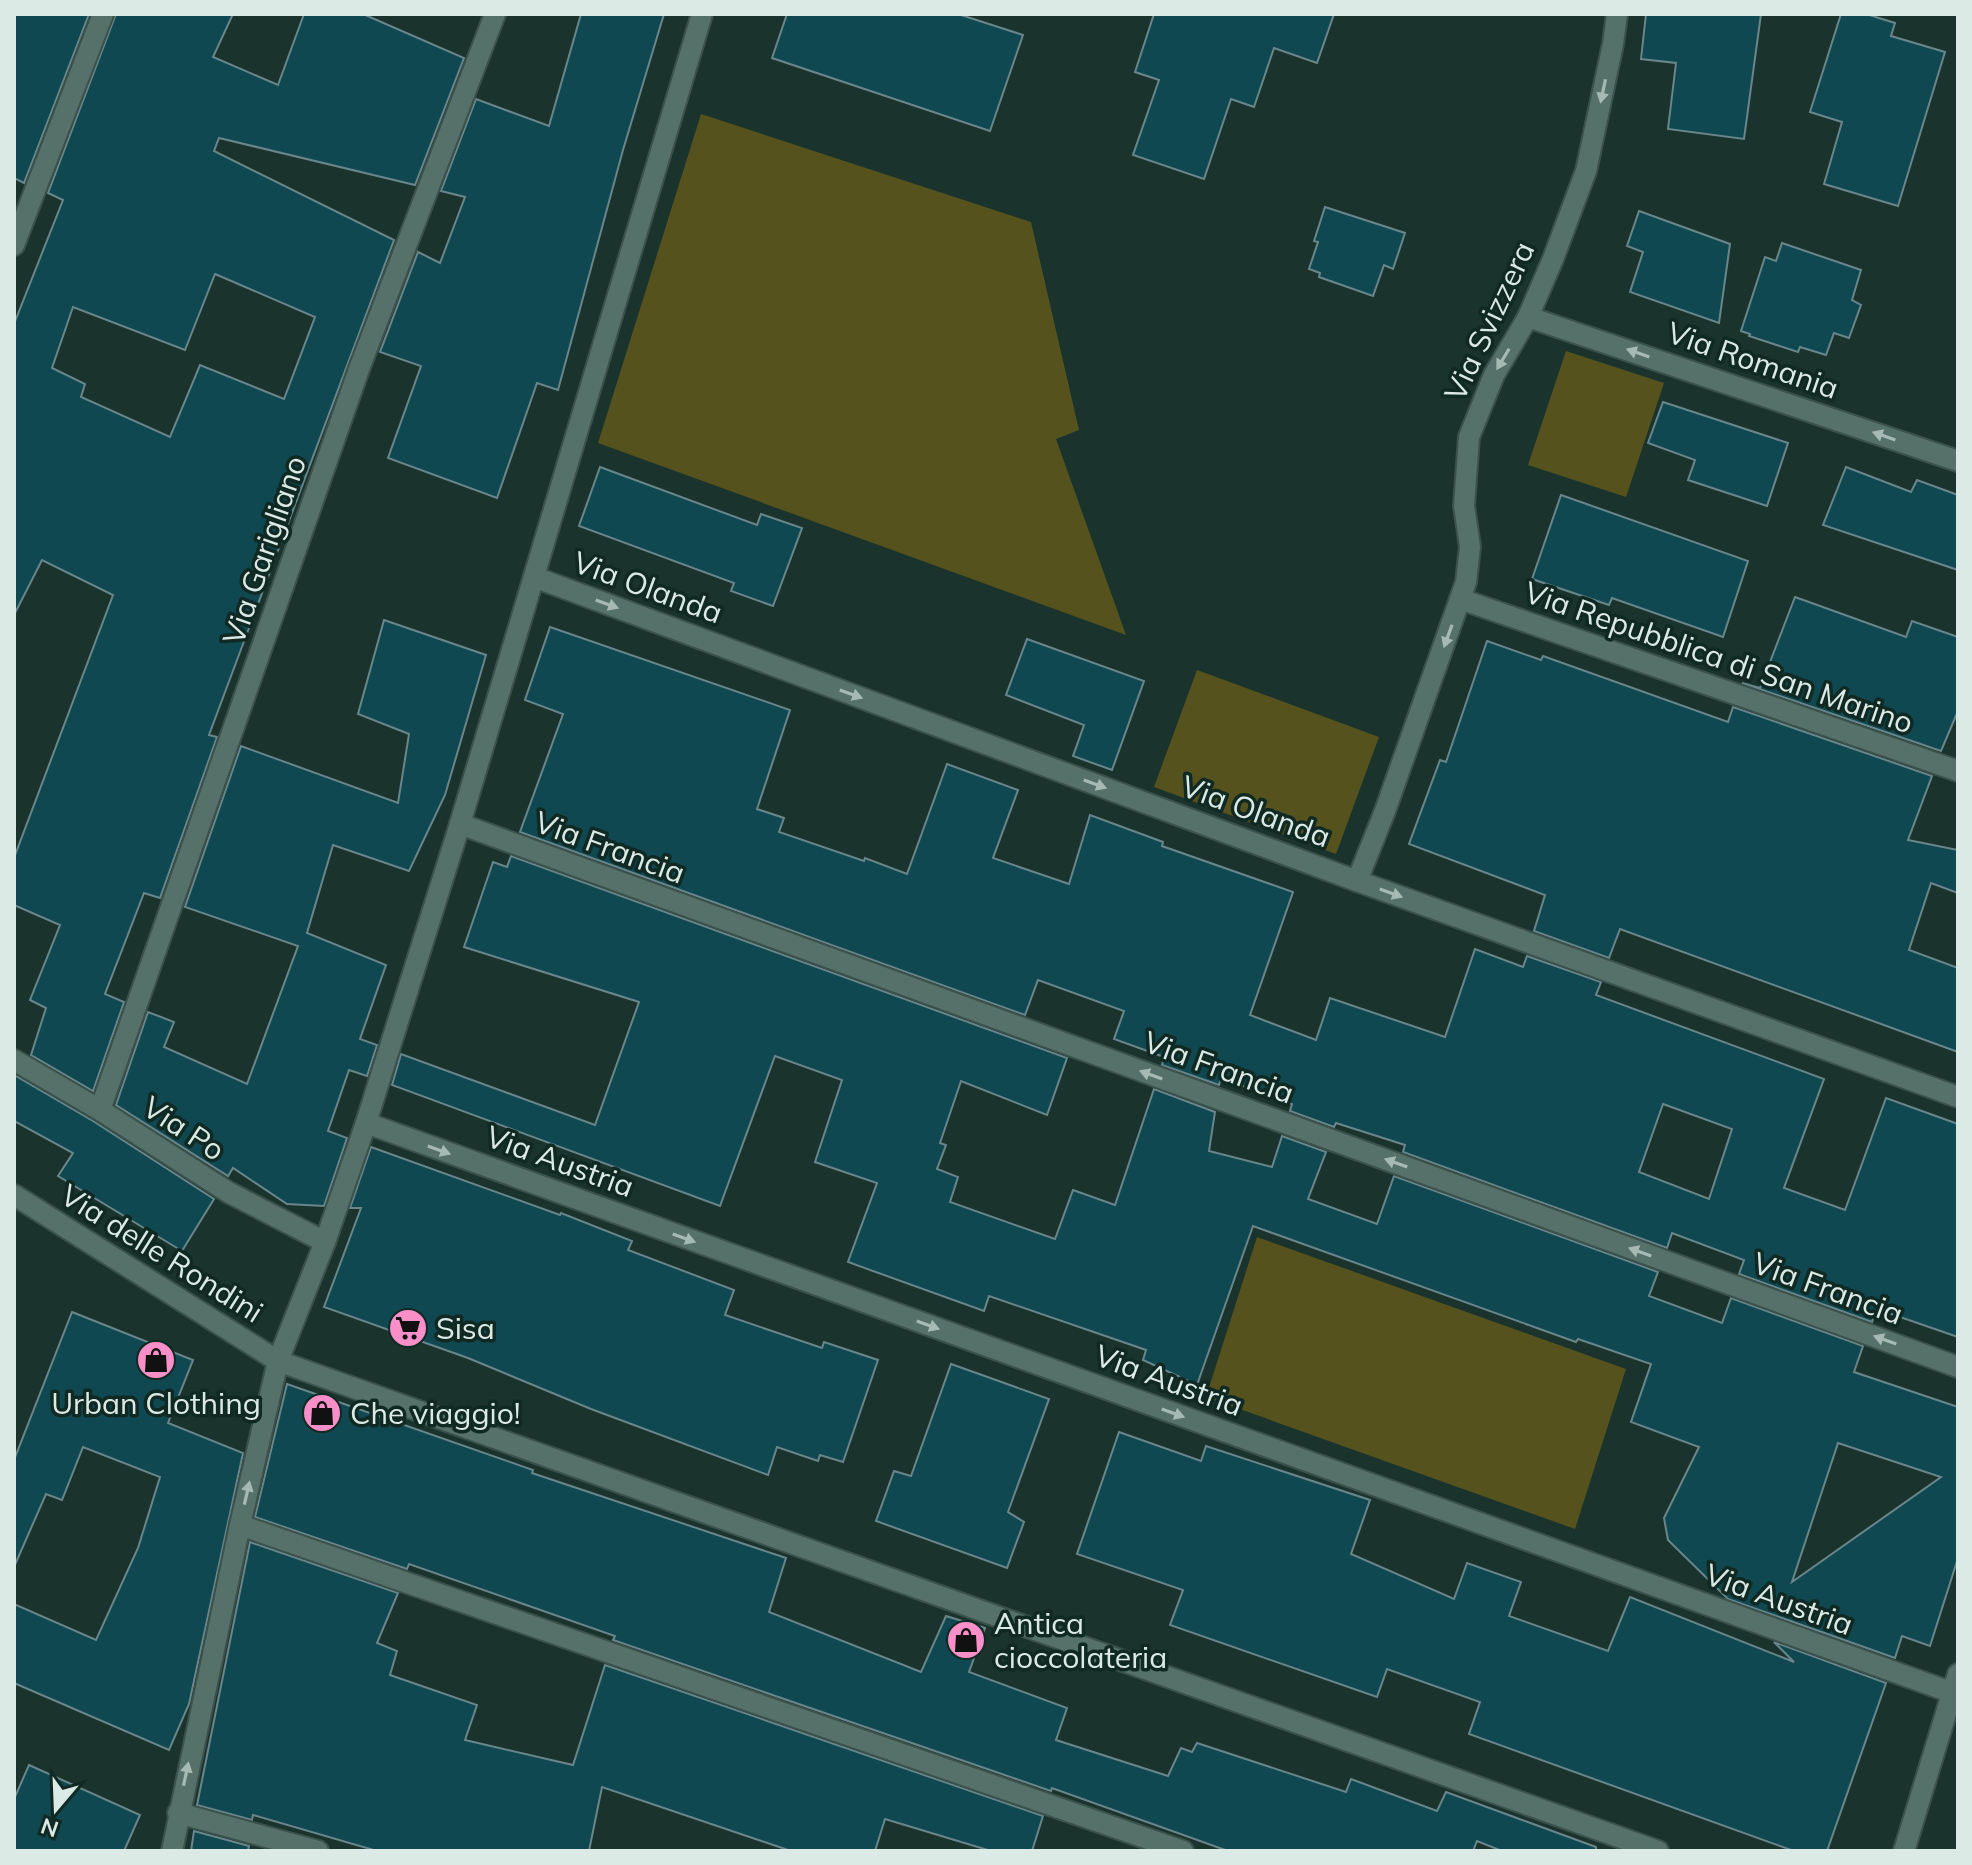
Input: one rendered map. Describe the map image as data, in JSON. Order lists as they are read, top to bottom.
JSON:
{
  "streets": {
    "street": [
      "Via Svizzera",
      "Via Romania",
      "Via Garigliano",
      "Via Olanda",
      "Via Repubblica di San Marino",
      "Via Francia",
      "Via Po",
      "Via Austria",
      "Via delle Rondini"
    ]
  },
  "crossings": [
    ["Via Svizzera", "Via Romania"],
    ["Via Svizzera", "Via Olanda"],
    ["Via Svizzera", "Via Repubblica di San Marino"],
    ["Via Garigliano", "Via Po"]
  ],
  "one_way": [
    "Via Svizzera",
    "Via Romania",
    "Via Olanda",
    "Via Francia",
    "Via Austria"
  ],
  "places": {
    "supermarket": ["Sisa"],
    "shop": ["Urban Clothing", "Che viaggio!", "Antica cioccolateria"]
  },
  "north": "bottom"
}
